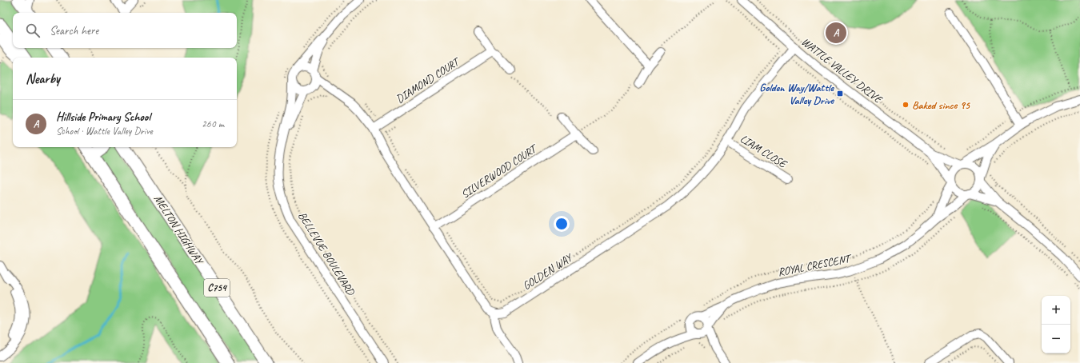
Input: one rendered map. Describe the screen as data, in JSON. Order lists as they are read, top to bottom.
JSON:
{
  "streets": {
    "highway": ["MELTON HIGHWAY", "C754"],
    "street": [
      "WATTLE VALLEY DRIVE",
      "DIAMOND COURT",
      "LIAM CLOSE",
      "SILVERWOOD COURT",
      "BELLEVUE BOULEVARD",
      "ROYAL CRESCENT",
      "GOLDEN WAY"
    ]
  },
  "crossings": [
    ["WATTLE VALLEY DRIVE", "ROYAL CRESCENT"],
    ["WATTLE VALLEY DRIVE", "GOLDEN WAY"],
    ["LIAM CLOSE", "GOLDEN WAY"]
  ],
  "places": {
    "transit": ["Golden Way/Wattle Valley Drive"],
    "other": ["Baked since 95"]
  },
  "page": {
    "search": "Search here",
    "pins": "A",
    "heading": "Nearby",
    "list": [
      {
        "mark": "A",
        "name": "Hillside Primary School",
        "note": "School · Wattle Valley Drive",
        "value": "260 m"
      }
    ],
    "map_buttons": ["+", "−"]
  }
}
